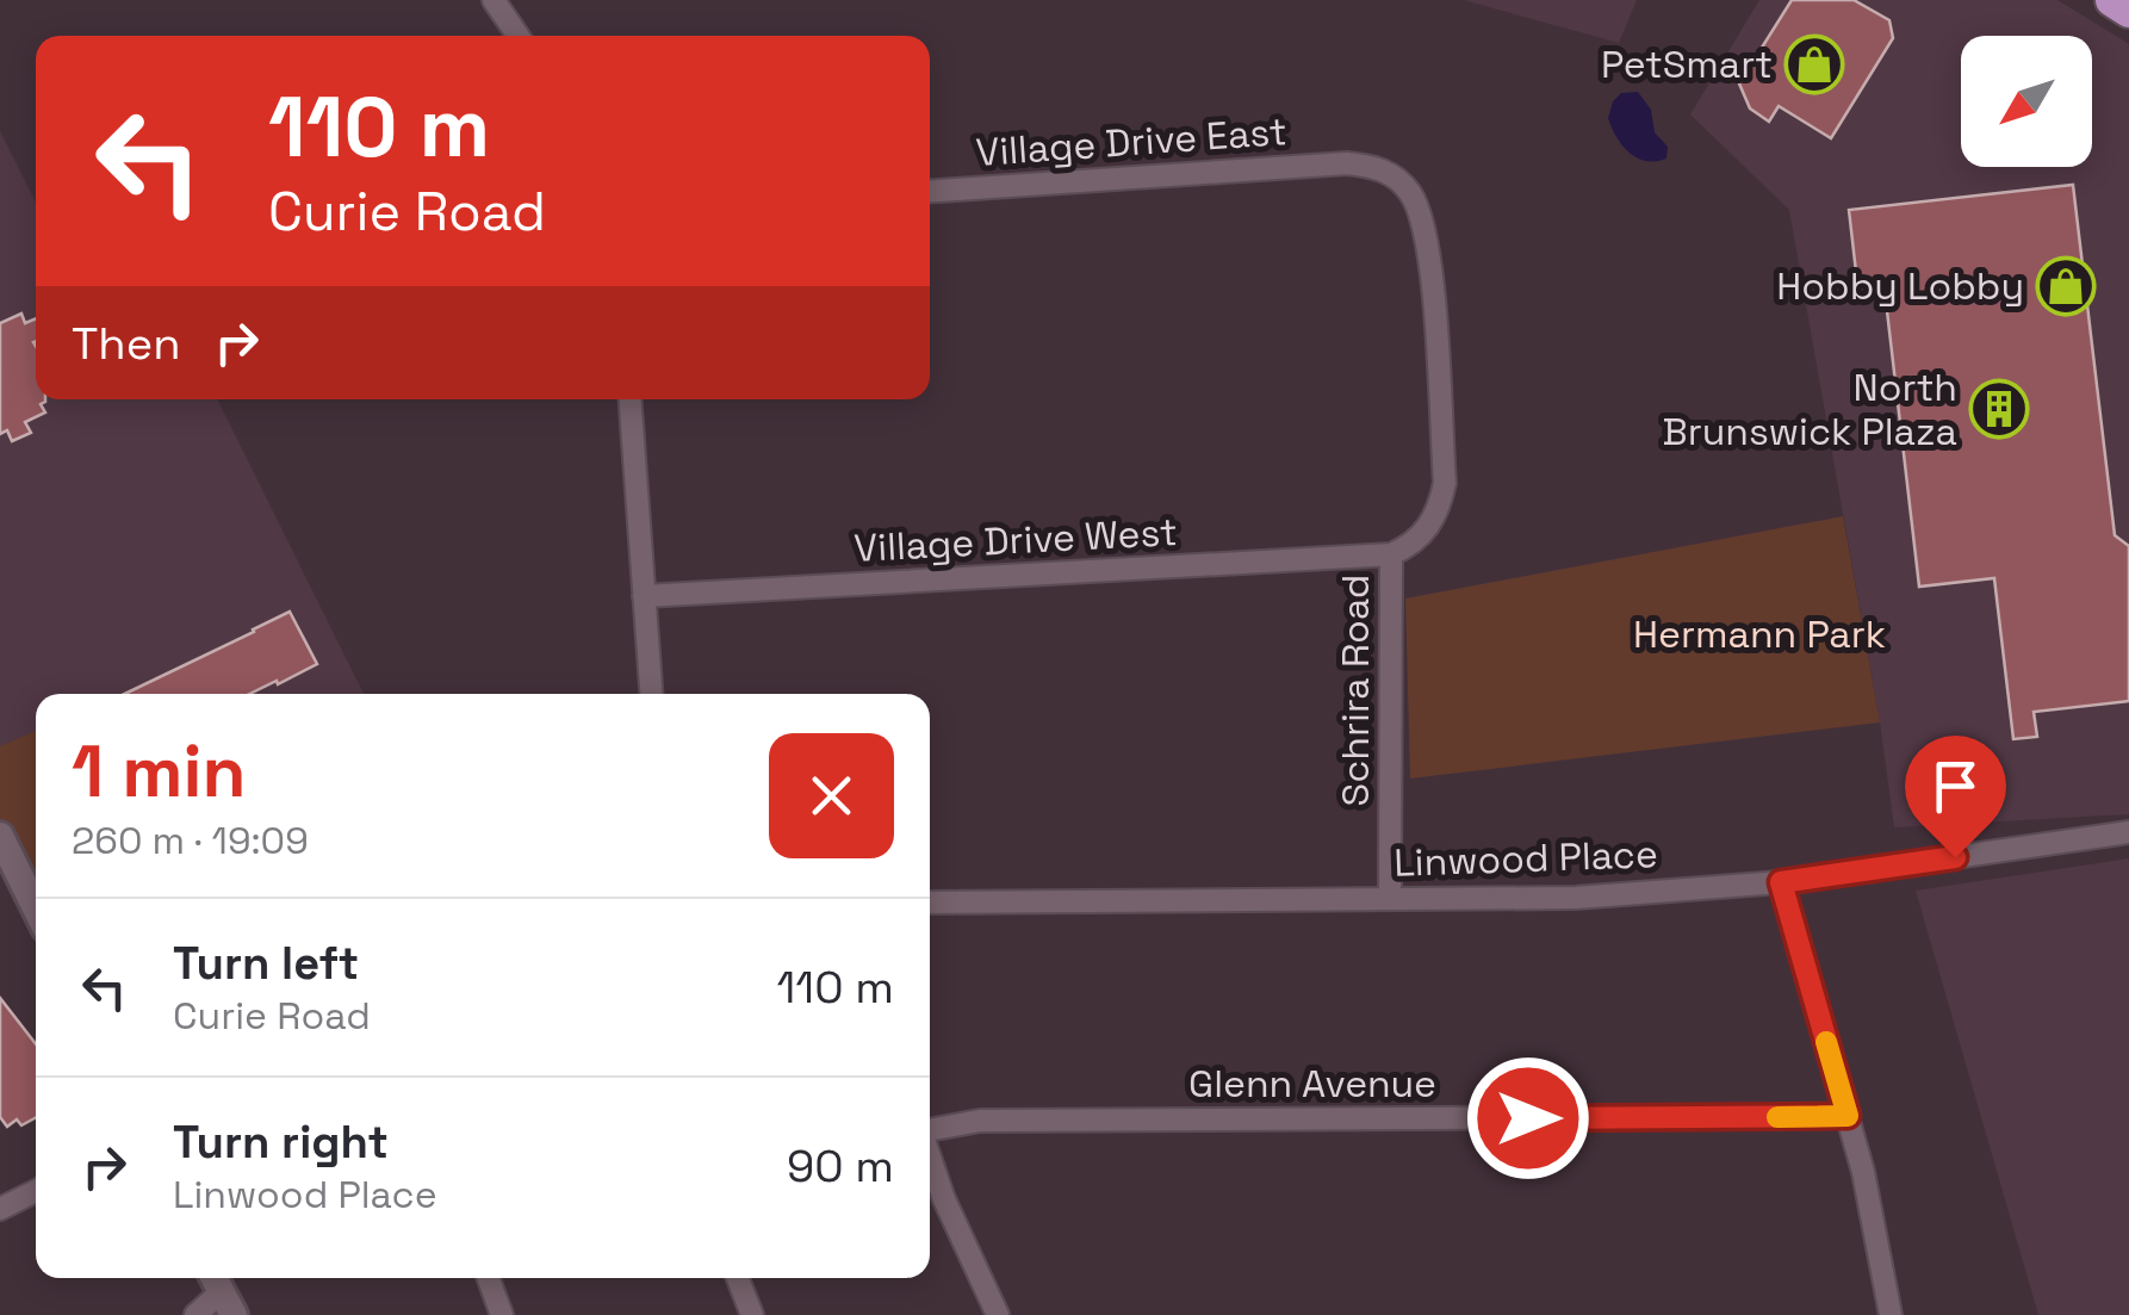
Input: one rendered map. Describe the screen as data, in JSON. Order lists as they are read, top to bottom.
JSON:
{
  "streets": {
    "street": [
      "Village Drive East",
      "Village Drive West",
      "Schrira Road",
      "Linwood Place",
      "Glenn Avenue"
    ]
  },
  "crossings": [
    ["Village Drive East", "Village Drive West"],
    ["Village Drive East", "Schrira Road"],
    ["Village Drive West", "Schrira Road"],
    ["Schrira Road", "Linwood Place"]
  ],
  "parks": ["Hermann Park"],
  "places": {
    "shop": ["PetSmart", "Hobby Lobby"],
    "building": ["North Brunswick Plaza"]
  },
  "north": "bottom left",
  "page": {
    "turn": ["110 m", "Curie Road"],
    "then": "Then",
    "heading": ["1 min", "260 m · 19:09"],
    "list": [
      {
        "name": "Turn left",
        "note": "Curie Road",
        "value": "110 m"
      },
      {
        "name": "Turn right",
        "note": "Linwood Place",
        "value": "90 m"
      }
    ]
  }
}
